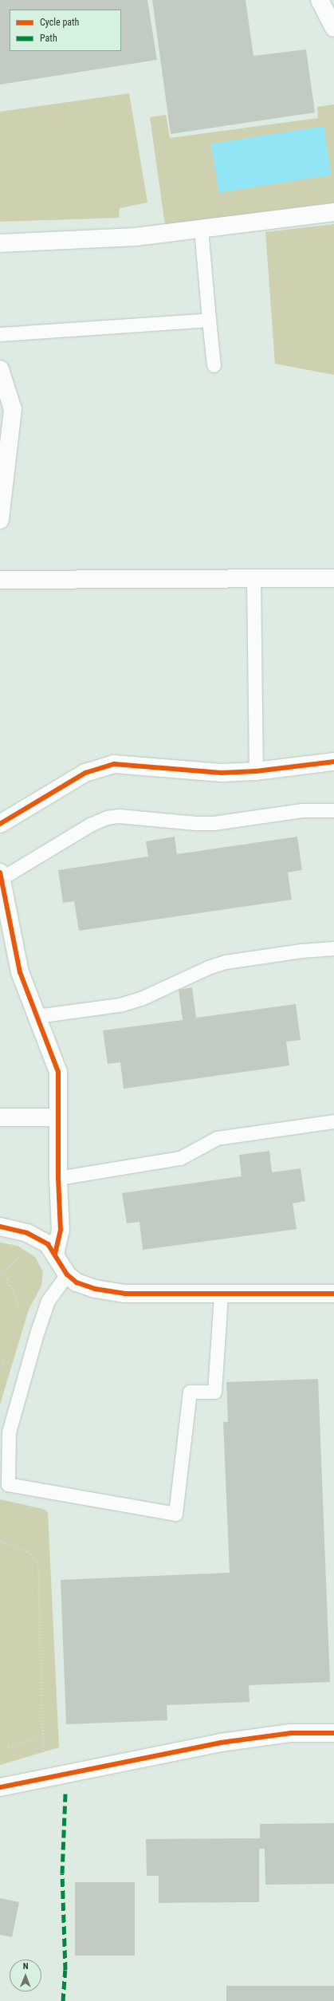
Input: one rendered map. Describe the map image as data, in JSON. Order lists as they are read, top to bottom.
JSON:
{
  "legend": ["Cycle path", "Path"],
  "north": "top"
}
